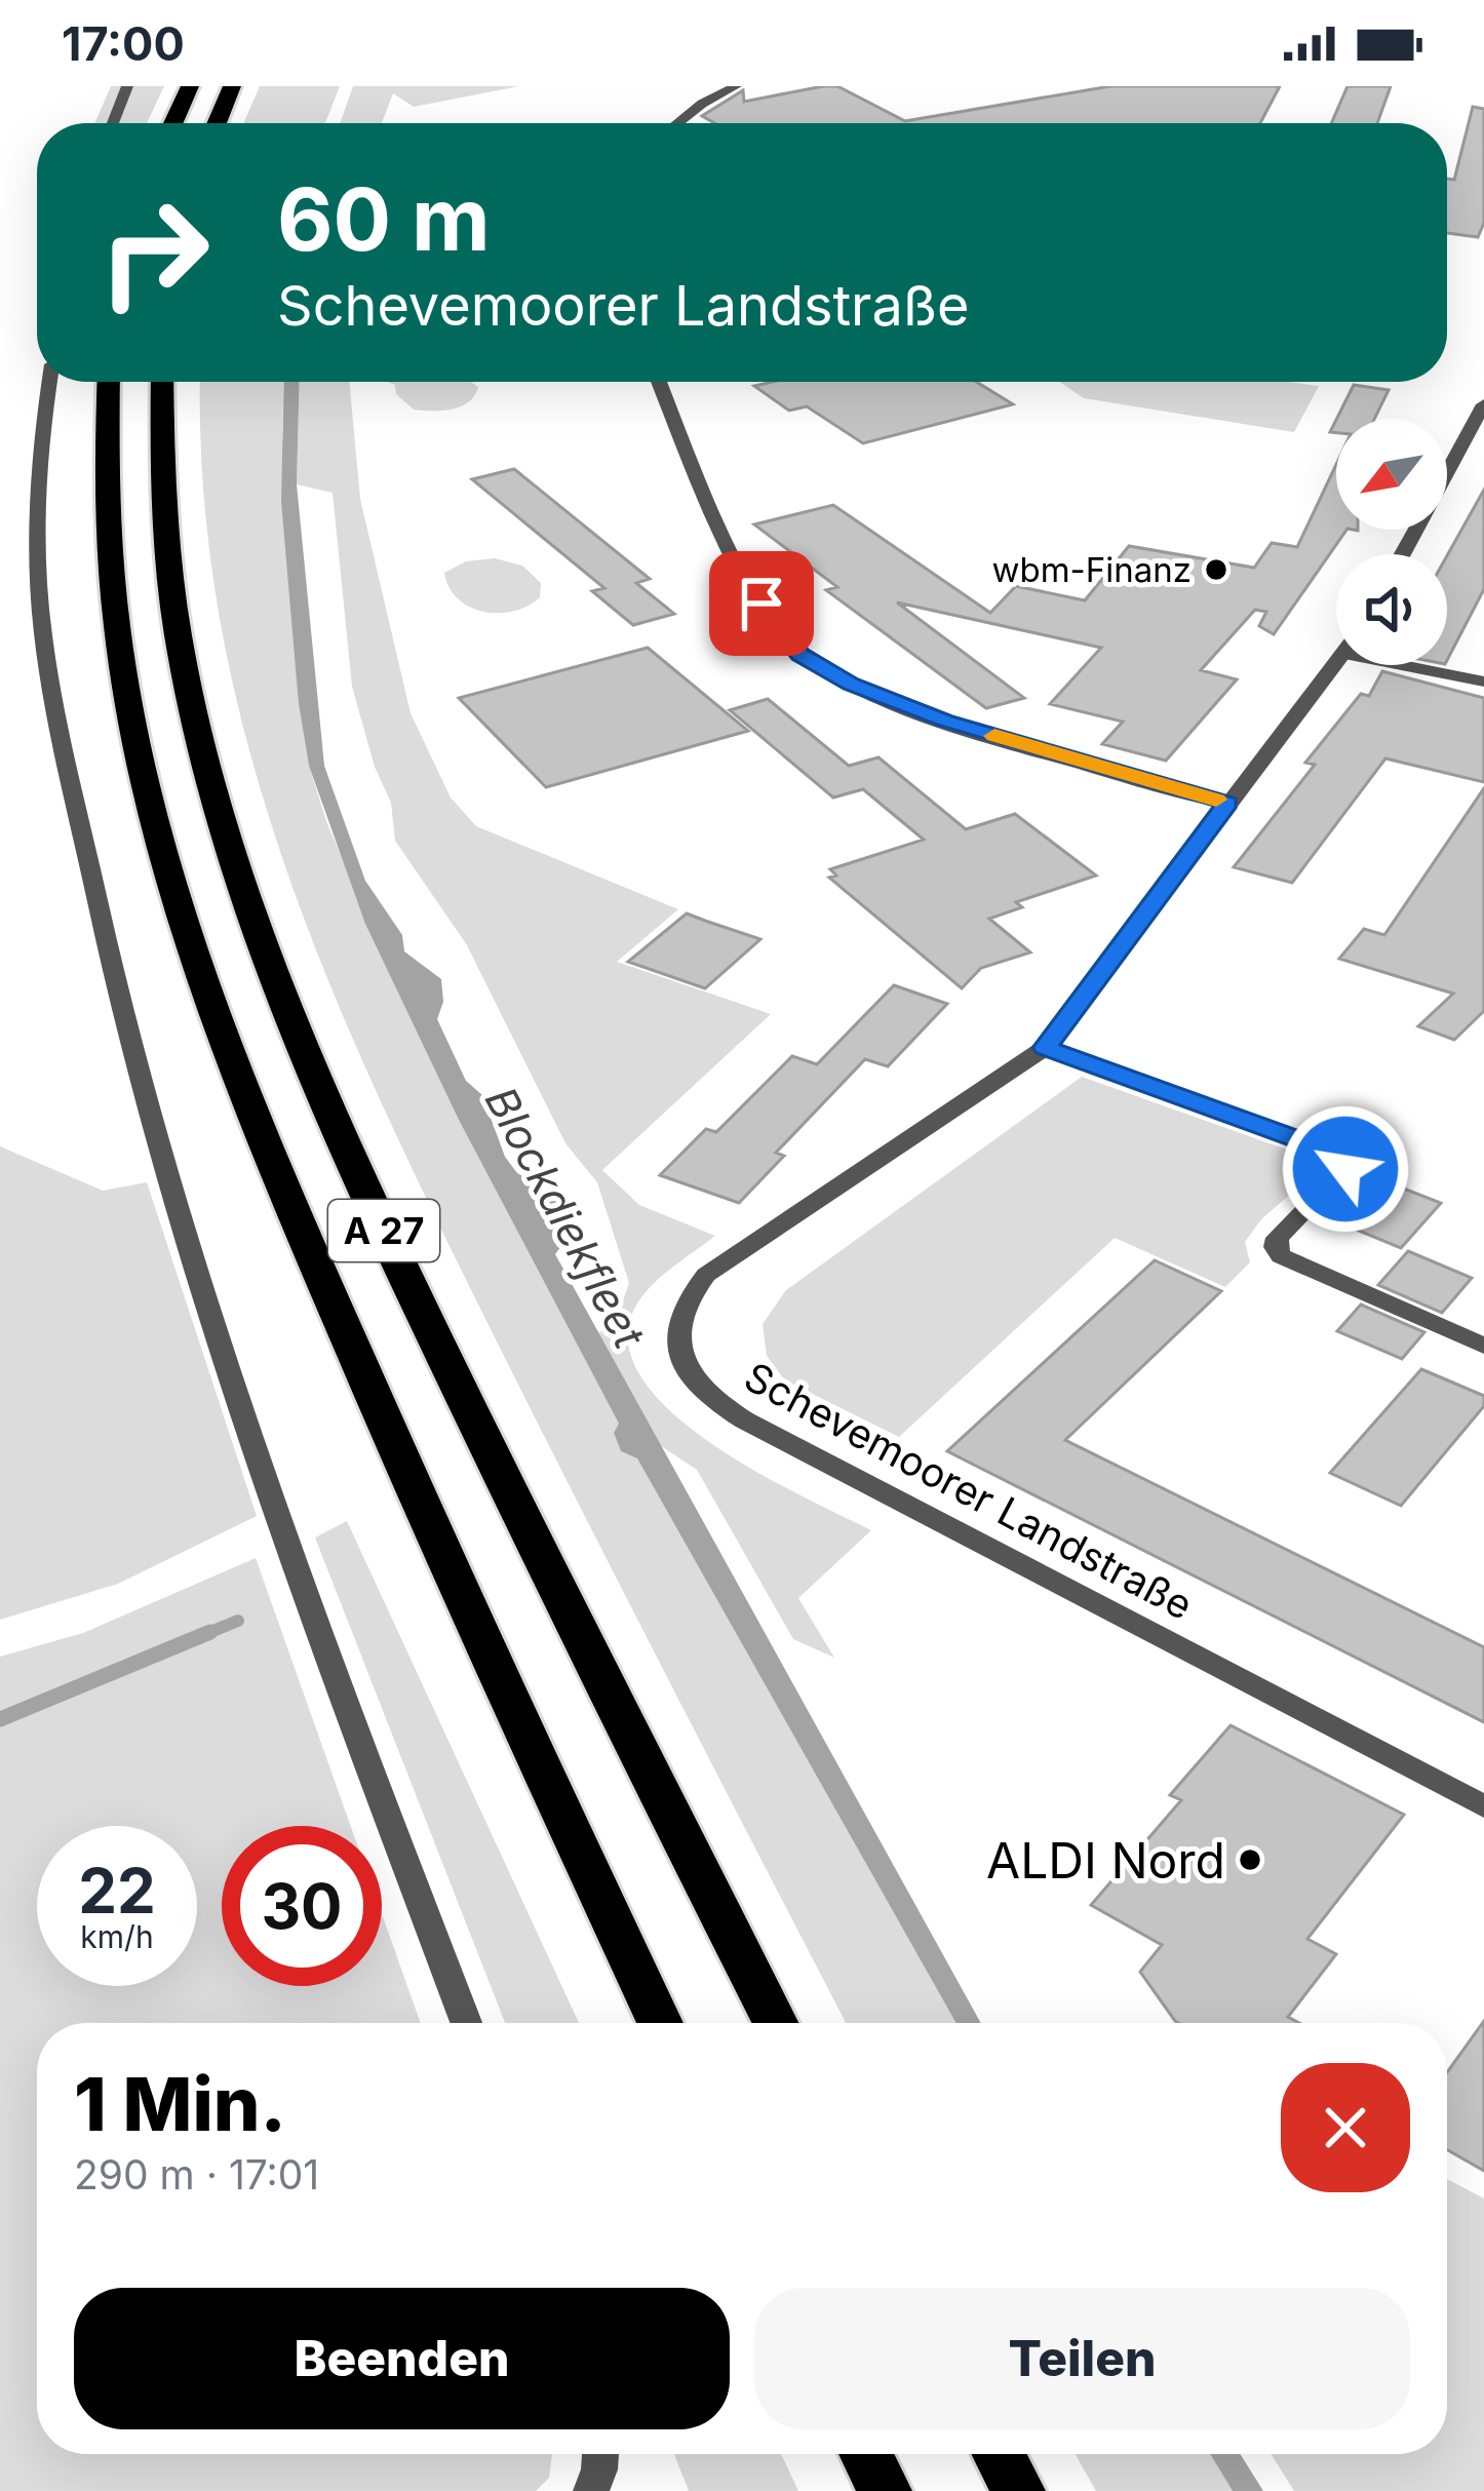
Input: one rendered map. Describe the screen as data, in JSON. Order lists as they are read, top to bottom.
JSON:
{
  "streets": {
    "highway": ["A 27"],
    "street": ["Schevemoorer Landstraße"]
  },
  "water": ["Blockdiekfleet"],
  "places": ["wbm-Finanz", "ALDI Nord"],
  "north": "bottom left",
  "page": {
    "status": "17:00",
    "turn": ["60 m", "Schevemoorer Landstraße"],
    "speed": "22 km/h",
    "limit": "30",
    "heading": ["1 Min.", "290 m · 17:01"],
    "buttons": ["Beenden", "Teilen"]
  }
}
